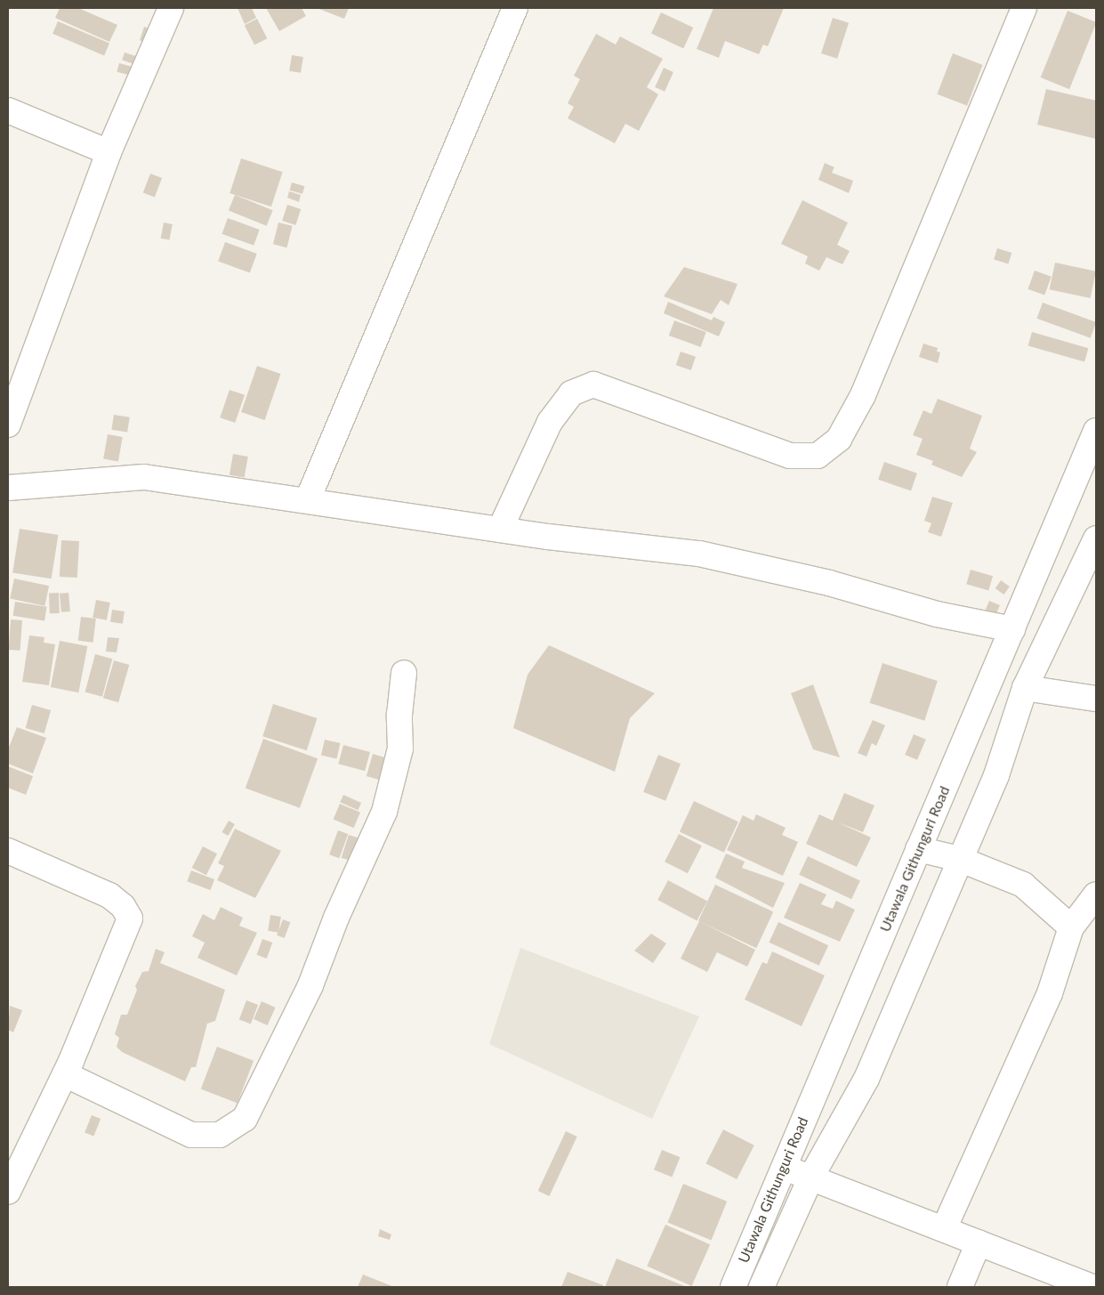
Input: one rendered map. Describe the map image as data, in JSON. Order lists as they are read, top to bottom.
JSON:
{
  "streets": {
    "street": ["Utawala Githunguri Road"]
  }
}
